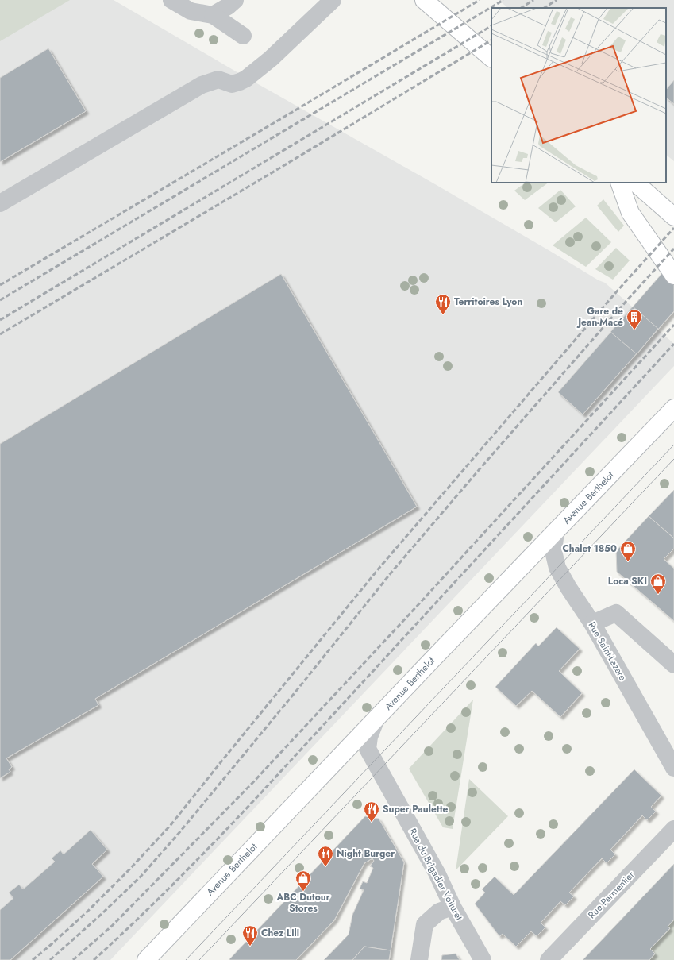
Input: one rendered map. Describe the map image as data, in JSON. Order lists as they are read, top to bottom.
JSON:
{
  "streets": {
    "main road": ["Avenue Berthelot"],
    "street": ["Rue Saint-Lazare", "Rue du Brigadier Voituret", "Rue Parmentier"]
  },
  "crossings": [
    ["Avenue Berthelot", "Rue Saint-Lazare"],
    ["Avenue Berthelot", "Rue du Brigadier Voituret"]
  ],
  "places": {
    "restaurant": [
      "Territoires Lyon",
      "Super Paulette",
      "Night Burger",
      "Chez Lili"
    ],
    "building": ["Gare de Jean-Macé"],
    "shop": ["Chalet 1850", "Loca SKI", "ABC Dutour Stores"]
  }
}
